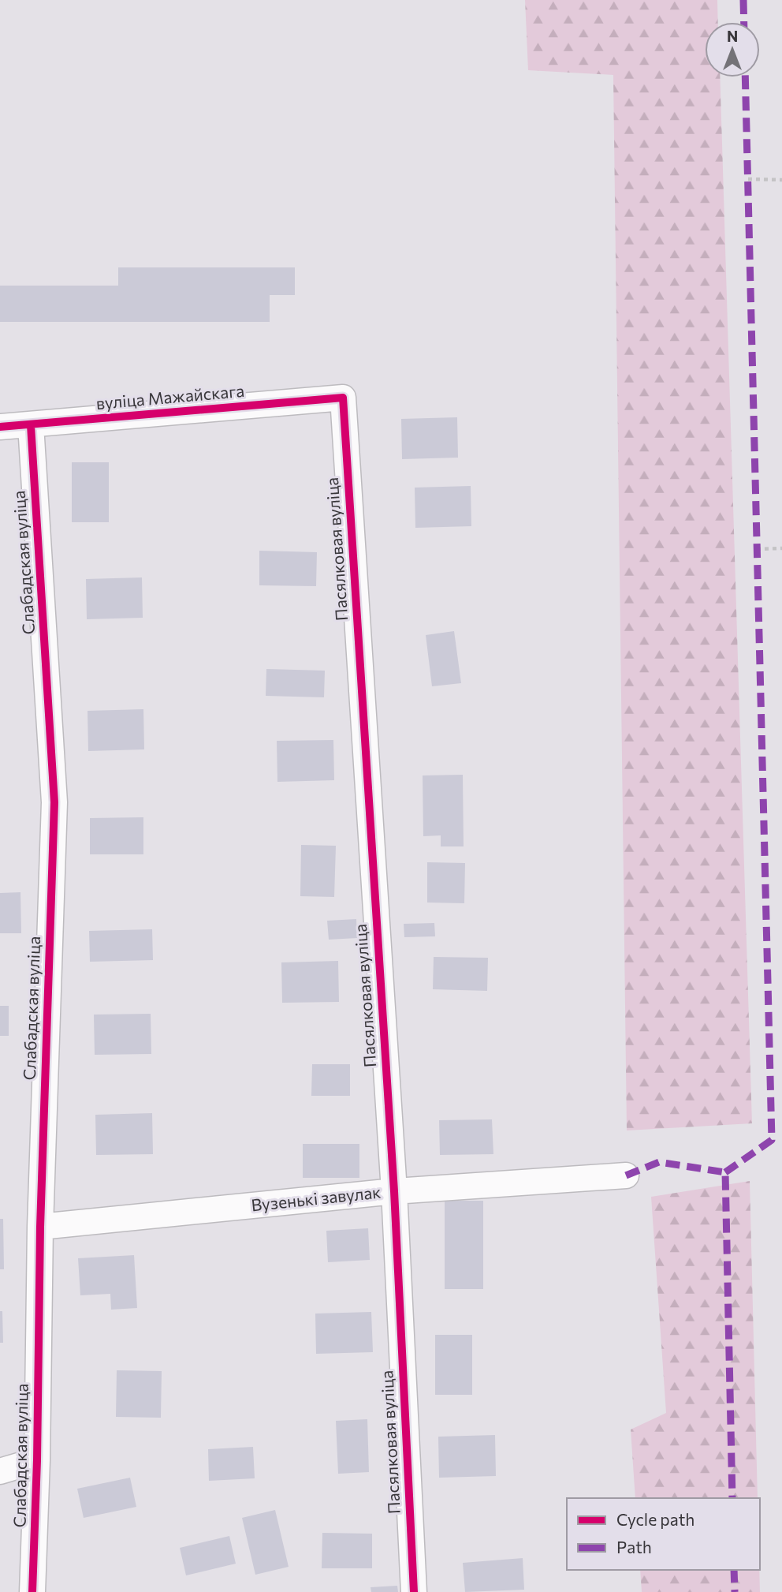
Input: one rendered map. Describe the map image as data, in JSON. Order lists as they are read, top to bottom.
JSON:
{
  "streets": {
    "street": [
      "вуліца Мажайскага",
      "Пасялковая вуліца",
      "Слабадская вуліца",
      "Вузенькі завулак"
    ]
  },
  "crossings": [
    ["вуліца Мажайскага", "Пасялковая вуліца"],
    ["вуліца Мажайскага", "Слабадская вуліца"],
    ["Пасялковая вуліца", "Вузенькі завулак"],
    ["Слабадская вуліца", "Вузенькі завулак"]
  ],
  "legend": ["Cycle path", "Path"],
  "north": "top"
}
